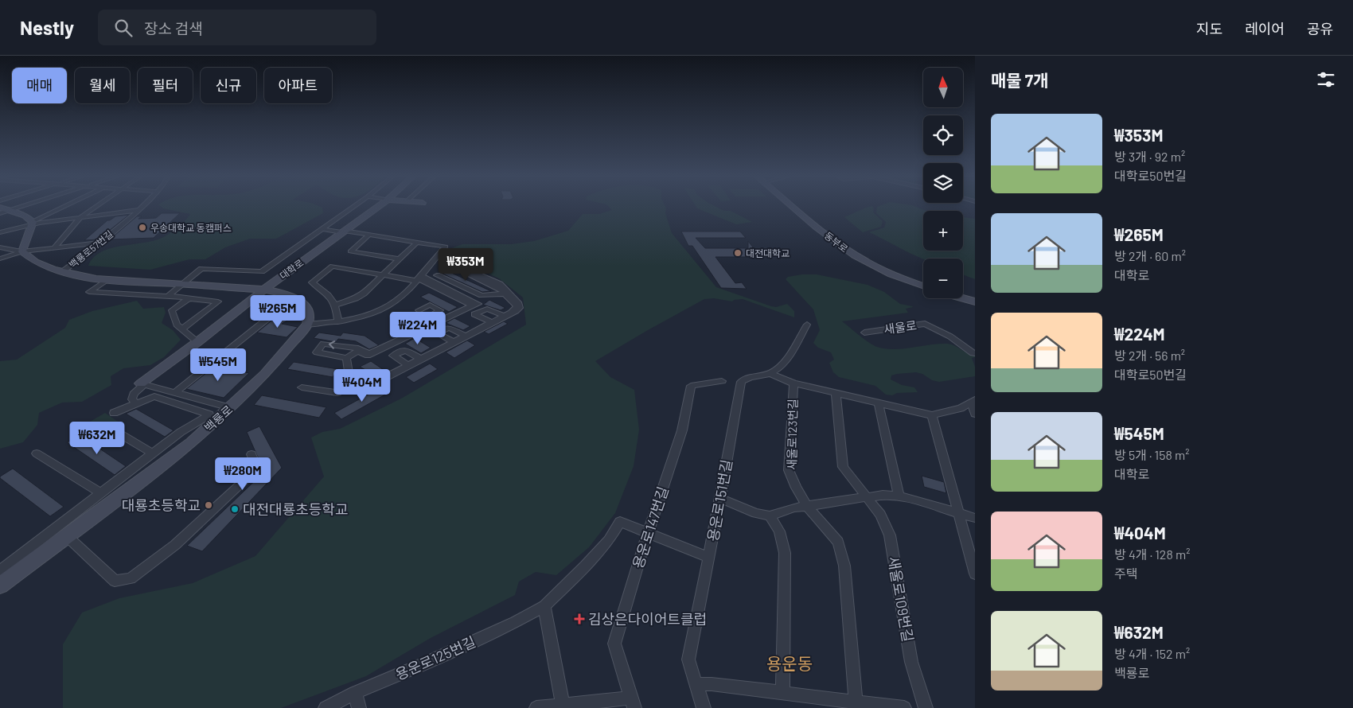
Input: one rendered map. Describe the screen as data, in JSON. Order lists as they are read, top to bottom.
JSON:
{
  "streets": {
    "main road": ["동부로", "대학로", "백룡로"],
    "street": [
      "백룡로57번길",
      "새울로",
      "새울로123번길",
      "용운로151번길",
      "용운로147번길",
      "새울로109번길",
      "용운로125번길"
    ]
  },
  "crossings": [
    ["용운로151번길", "용운로125번길"],
    ["용운로147번길", "용운로125번길"]
  ],
  "districts": ["용운동"],
  "places": {
    "other": [
      "우송대학교 동캠퍼스",
      "대전대학교",
      "대룡초등학교",
      "대전대룡초등학교"
    ],
    "health": ["김상은다이어트클럽"]
  },
  "north": "top",
  "page": {
    "header": "Nestly",
    "search": "장소 검색",
    "nav": ["지도", "레이어", "공유"],
    "heading": "매물 7개",
    "map_buttons": ["+", "−"],
    "chip": [
      "매매",
      "월세",
      "필터",
      "신규",
      "아파트"
    ],
    "list": [
      {
        "name": "₩353M",
        "note": "방 3개 · 92 m² · 대학로50번길"
      },
      {
        "name": "₩265M",
        "note": "방 2개 · 60 m² · 대학로"
      },
      {
        "name": "₩224M",
        "note": "방 2개 · 56 m² · 대학로50번길"
      },
      {
        "name": "₩545M",
        "note": "방 5개 · 158 m² · 대학로"
      },
      {
        "name": "₩404M",
        "note": "방 4개 · 128 m² · 주택"
      },
      {
        "name": "₩632M",
        "note": "방 4개 · 152 m² · 백룡로"
      }
    ],
    "price": [
      "₩353M",
      "₩265M",
      "₩224M",
      "₩545M",
      "₩404M",
      "₩632M",
      "₩280M"
    ]
  }
}
